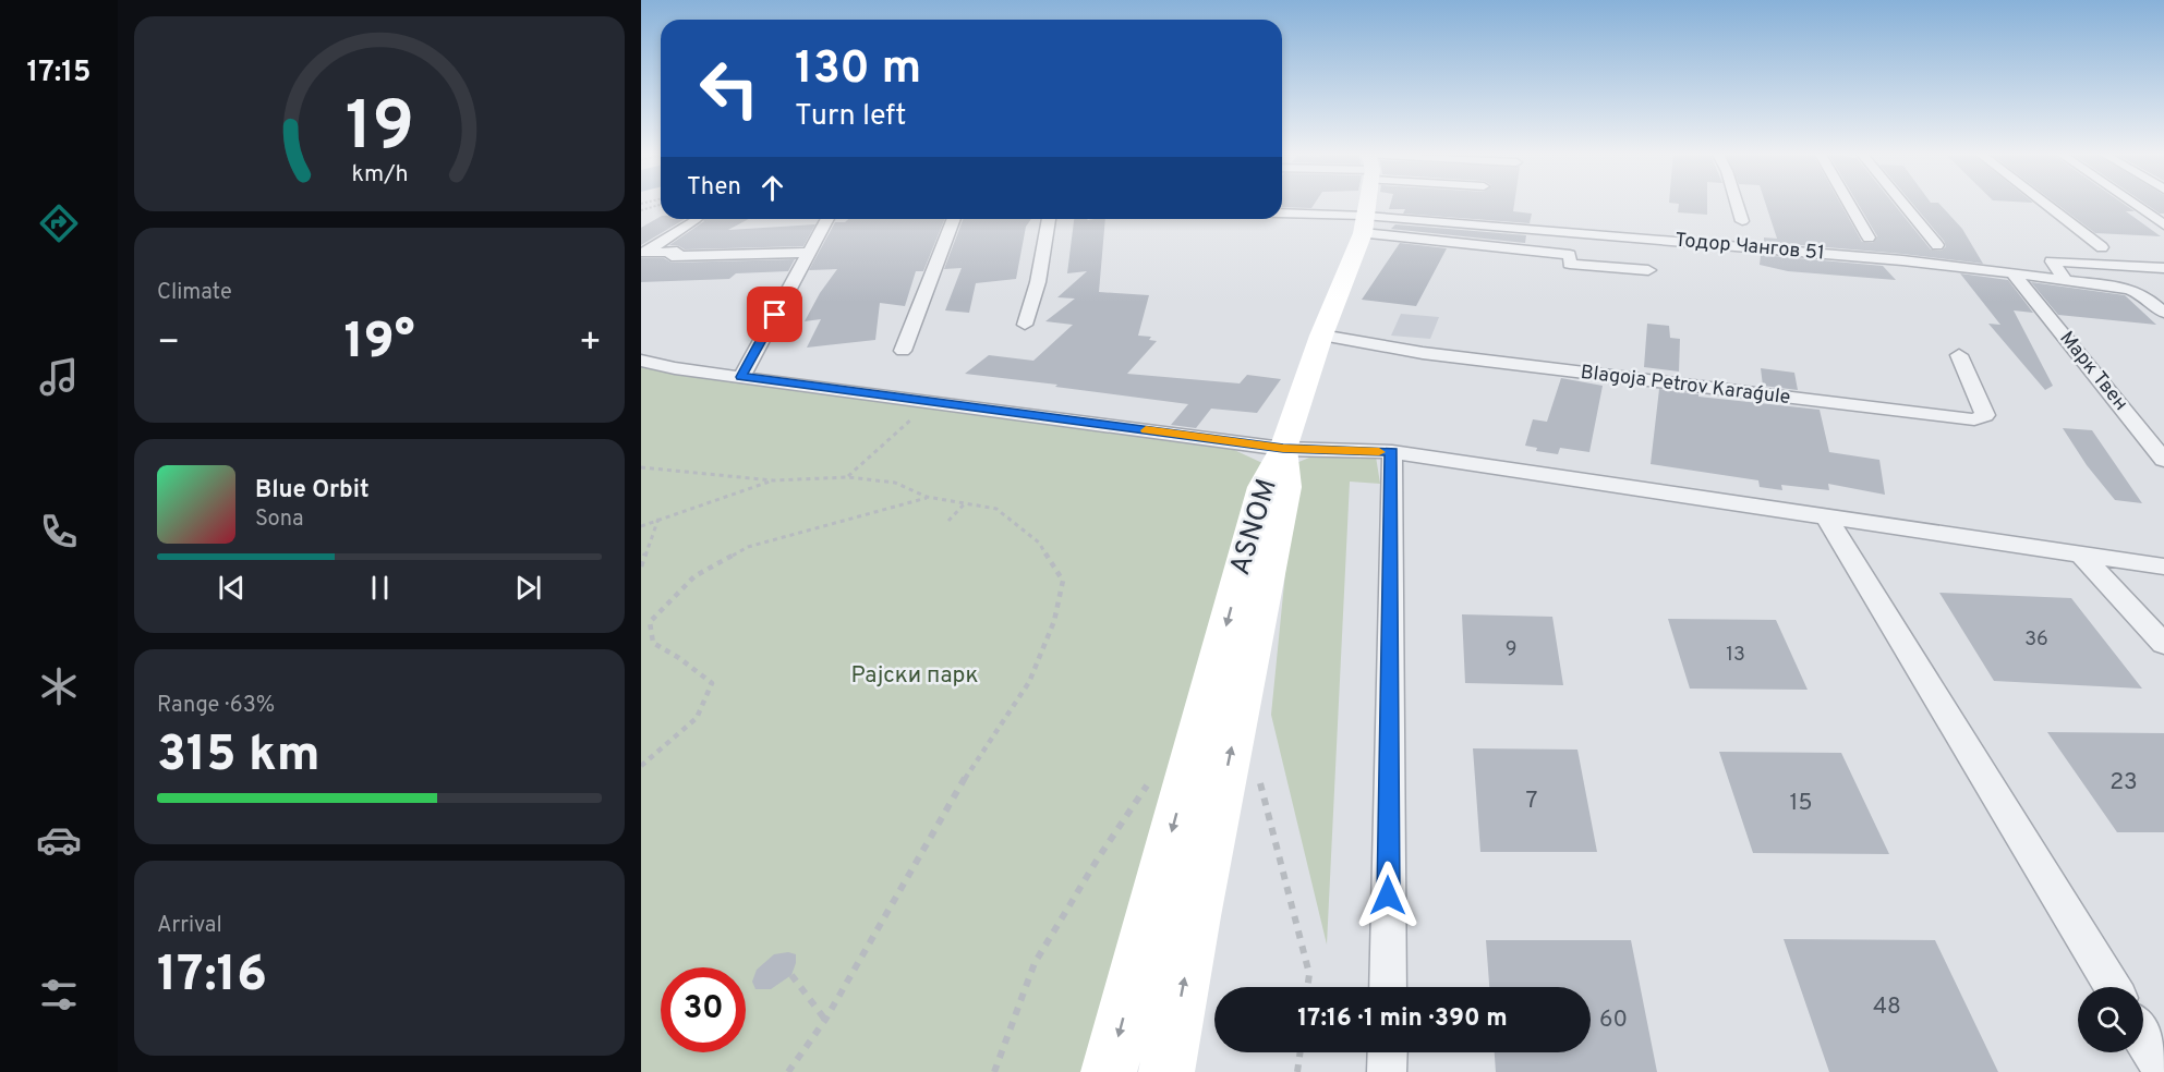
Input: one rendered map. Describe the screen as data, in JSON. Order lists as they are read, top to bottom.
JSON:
{
  "streets": {
    "street": [
      "Тодор Чангов 51",
      "Марк Твен",
      "Blagoja Petrov Karaǵule",
      "ASNOM"
    ]
  },
  "crossings": [
    ["Тодор Чангов 51", "Марк Твен"]
  ],
  "parks": ["Рајски парк"],
  "house_numbers": [
    "36",
    "9",
    "13",
    "23",
    "7",
    "15",
    "48",
    "60"
  ],
  "page": {
    "tabs": "17:15",
    "turn": ["130 m", "Turn left"],
    "then": "Then",
    "tile": [
      "Climate",
      ["Range · 63%", "315 km"],
      ["Arrival", "17:16"]
    ],
    "heat": ["−", "19°", "+"],
    "song": ["Blue Orbit", "Sona"],
    "limit": "30",
    "trip": "17:16 · 1 min · 390 m",
    "gauge": ["19", "km/h"]
  }
}
